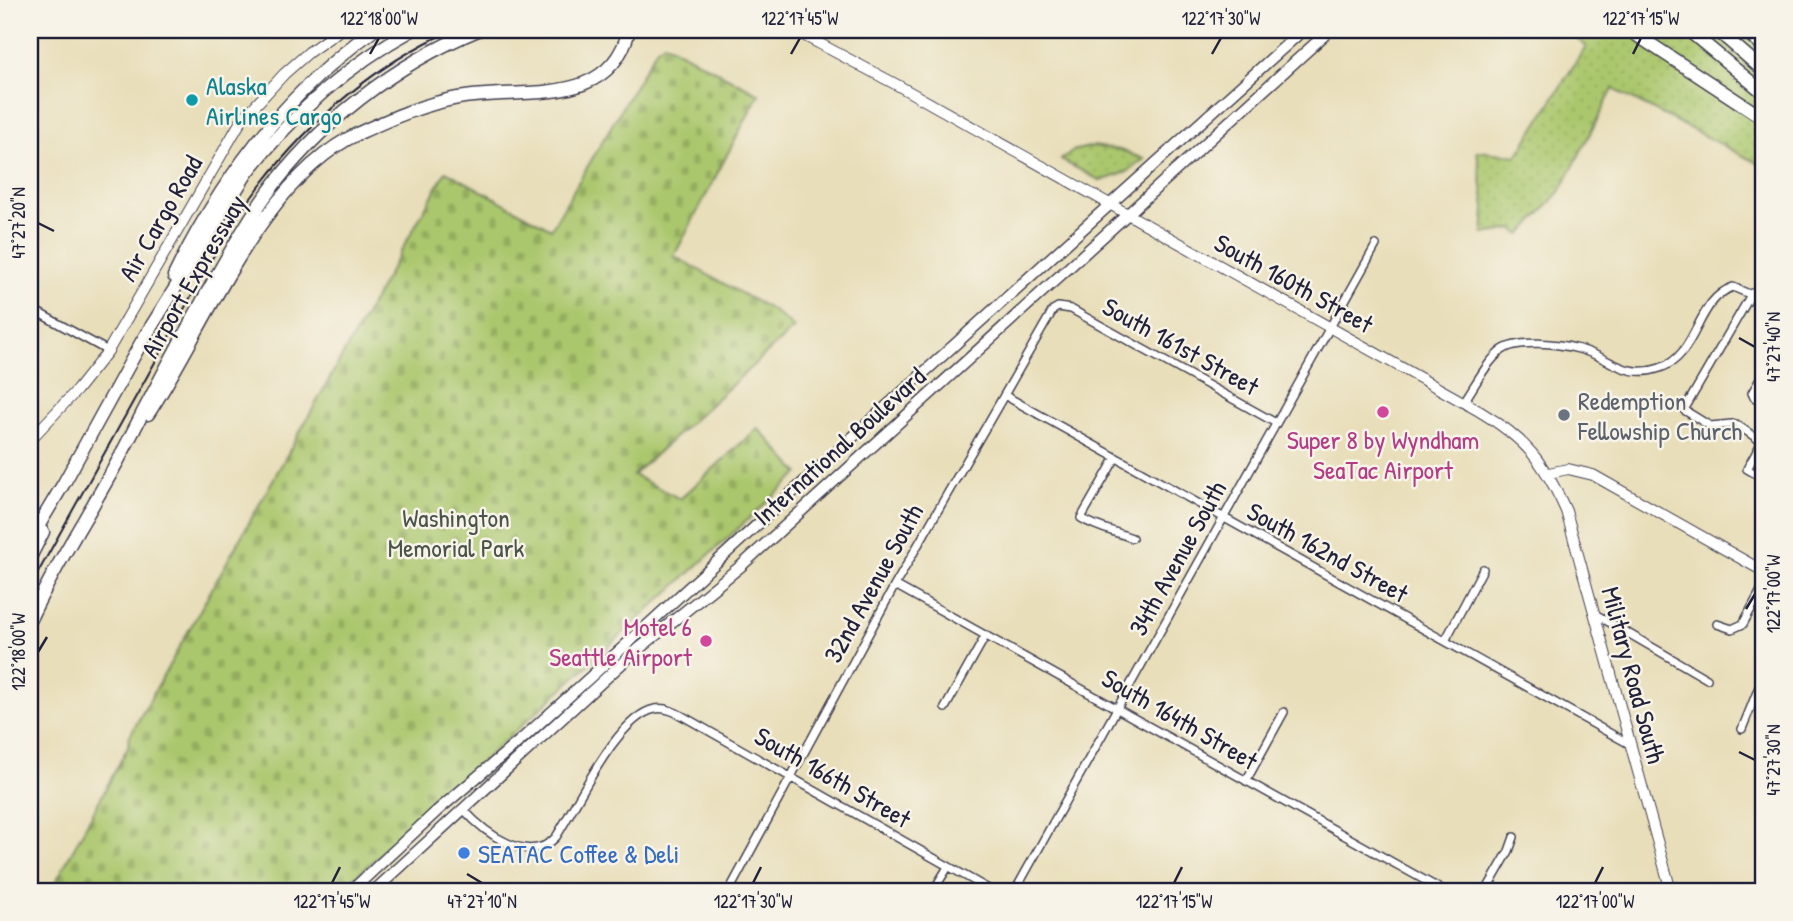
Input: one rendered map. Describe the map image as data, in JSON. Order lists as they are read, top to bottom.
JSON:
{
  "streets": {
    "highway": ["Airport Expressway"],
    "main road": [
      "Air Cargo Road",
      "South 160th Street",
      "International Boulevard",
      "Military Road South"
    ],
    "street": [
      "South 161st Street",
      "South 162nd Street",
      "34th Avenue South",
      "32nd Avenue South",
      "South 164th Street",
      "South 166th Street"
    ]
  },
  "crossings": [
    ["South 160th Street", "International Boulevard"],
    ["South 160th Street", "34th Avenue South"],
    ["South 160th Street", "Military Road South"],
    ["South 161st Street", "34th Avenue South"],
    ["South 161st Street", "32nd Avenue South"],
    ["International Boulevard", "South 166th Street"],
    ["South 162nd Street", "34th Avenue South"],
    ["South 162nd Street", "32nd Avenue South"],
    ["South 162nd Street", "Military Road South"],
    ["34th Avenue South", "South 164th Street"],
    ["32nd Avenue South", "South 164th Street"],
    ["32nd Avenue South", "South 166th Street"]
  ],
  "parks": ["Washington Memorial Park"],
  "places": [
    "Alaska Airlines Cargo",
    "Super 8 by Wyndham SeaTac Airport",
    "Redemption Fellowship Church",
    "Motel 6 Seattle Airport",
    "SEATAC Coffee & Deli"
  ],
  "coordinates": [
    "122°18'00\"W",
    "122°17'45\"W",
    "122°17'30\"W",
    "122°17'15\"W",
    "47°27'20\"N",
    "47°27'40\"N",
    "122°17'00\"W",
    "47°27'30\"N",
    "47°27'10\"N"
  ]
}
